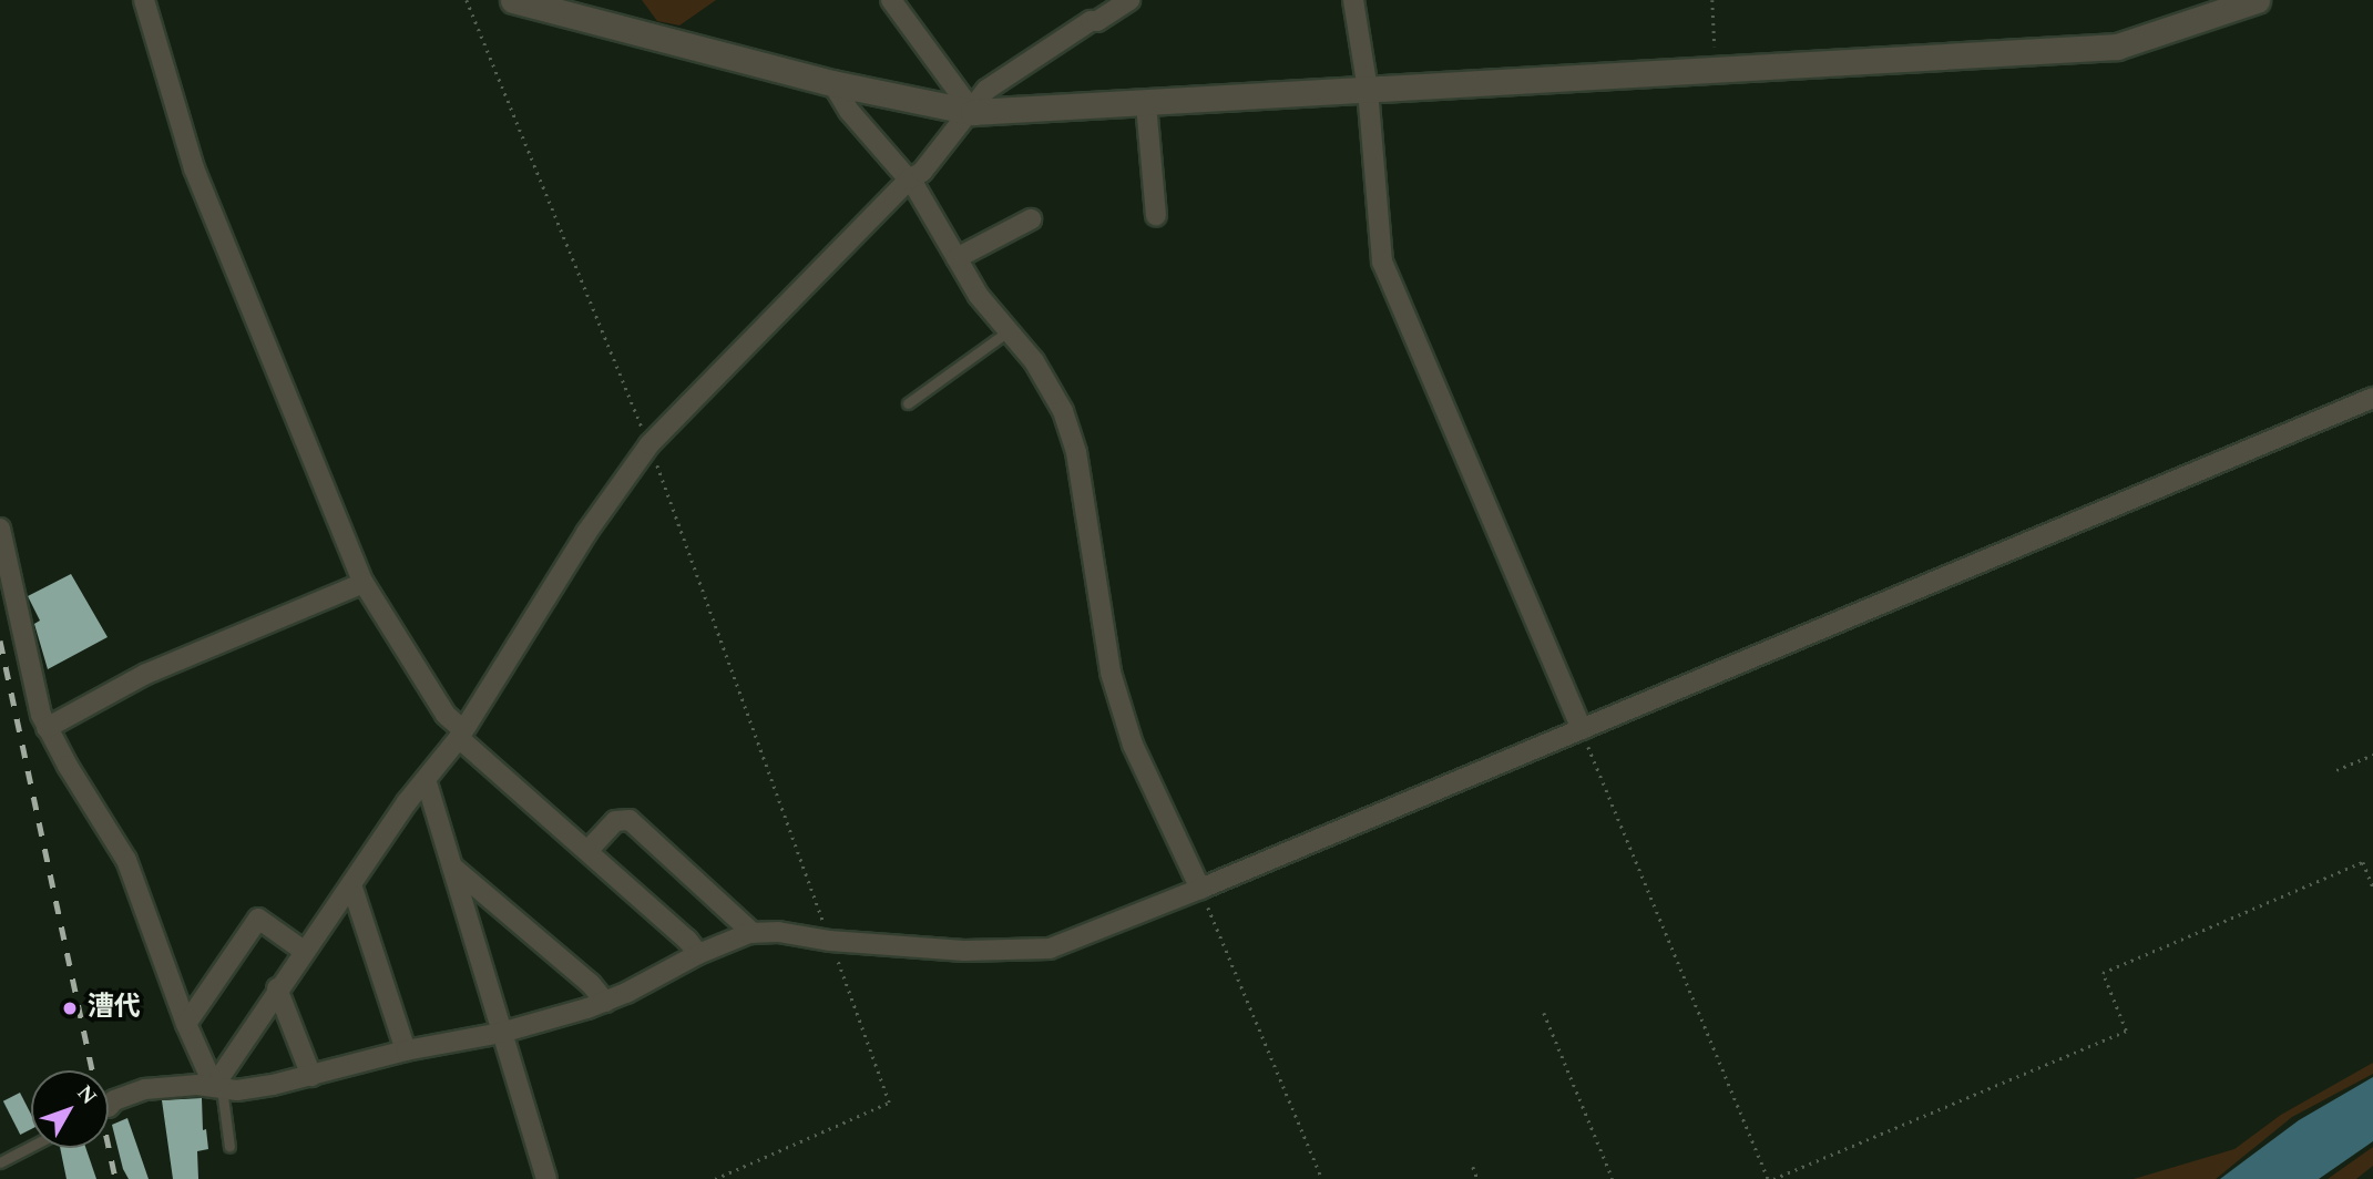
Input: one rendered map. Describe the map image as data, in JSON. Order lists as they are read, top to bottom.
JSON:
{
  "places": ["漕代"],
  "north": "top right"
}
